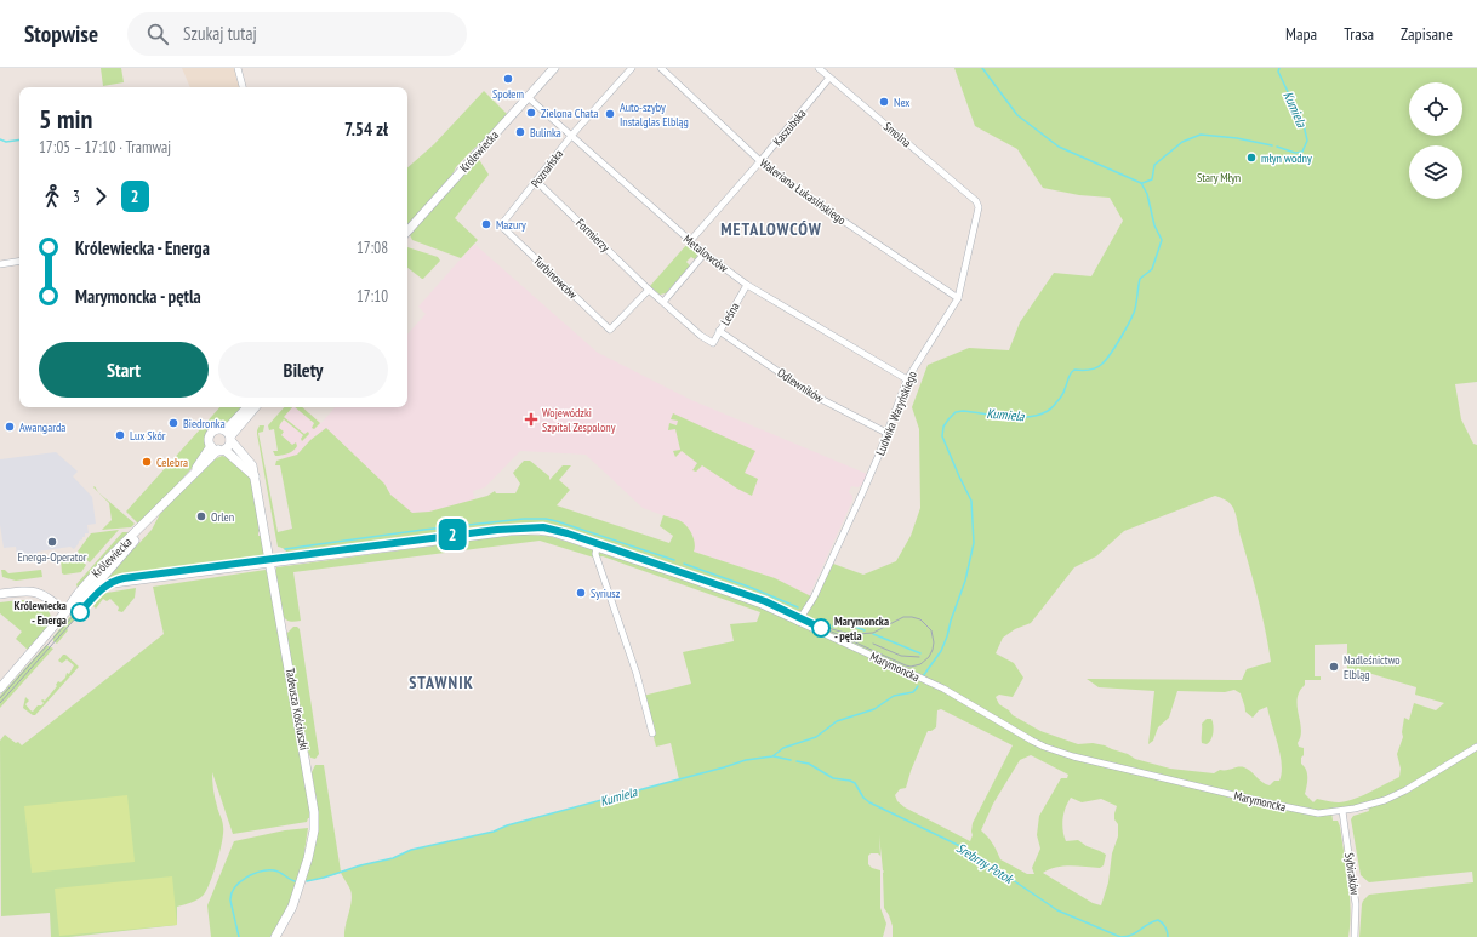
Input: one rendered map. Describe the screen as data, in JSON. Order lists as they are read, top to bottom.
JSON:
{
  "streets": {
    "main road": ["Królewiecka", "Tadeusza Kościuszki"],
    "street": [
      "Kaszubska",
      "Smolna",
      "Poznańska",
      "Waleriana Łukasińskiego",
      "Formierzy",
      "Metalowców",
      "Turbinowców",
      "Leśna",
      "Odlewników",
      "Ludwika Waryńskiego",
      "Marymoncka",
      "Sybiraków"
    ]
  },
  "crossings": [
    ["Kaszubska", "Smolna"],
    ["Kaszubska", "Waleriana Łukasińskiego"],
    ["Kaszubska", "Metalowców"],
    ["Smolna", "Ludwika Waryńskiego"],
    ["Królewiecka", "Metalowców"],
    ["Królewiecka", "Marymoncka"],
    ["Królewiecka", "Tadeusza Kościuszki"],
    ["Poznańska", "Formierzy"],
    ["Poznańska", "Metalowców"],
    ["Poznańska", "Turbinowców"],
    ["Waleriana Łukasińskiego", "Ludwika Waryńskiego"],
    ["Formierzy", "Turbinowców"],
    ["Metalowców", "Leśna"],
    ["Metalowców", "Ludwika Waryńskiego"],
    ["Leśna", "Odlewników"],
    ["Odlewników", "Ludwika Waryńskiego"],
    ["Ludwika Waryńskiego", "Marymoncka"],
    ["Marymoncka", "Tadeusza Kościuszki"],
    ["Marymoncka", "Sybiraków"]
  ],
  "districts": ["METALOWCÓW", "STAWNIK"],
  "water": ["Kumiela", "Srebrny Potok"],
  "parks": ["Stary Młyn"],
  "places": {
    "other": [
      "Społem",
      "Nex",
      "Zielona Chata",
      "Auto-szyby Instalglas Elbląg",
      "Bulinka",
      "młyn wodny",
      "Mazury",
      "Biedronka",
      "Awangarda",
      "Lux Skór",
      "Celebra",
      "Orlen",
      "Energa-Operator",
      "Syriusz",
      "Królewiecka - Energa",
      "Marymoncka - pętla",
      "Nadleśnictwo Elbląg"
    ],
    "health": ["Wojewódzki Szpital Zespolony"]
  },
  "lines": ["tram line 2"],
  "page": {
    "header": "Stopwise",
    "search": "Szukaj tutaj",
    "nav": ["Mapa", "Trasa", "Zapisane"],
    "on_map": "2",
    "heading": ["5 min", "17:05 – 17:10 · Tramwaj", "7.54 zł"],
    "legs": ["3", "2"],
    "list": [
      {
        "name": "Królewiecka - Energa",
        "value": "17:08"
      },
      {
        "name": "Marymoncka - pętla",
        "value": "17:10"
      }
    ],
    "buttons": ["Start", "Bilety"]
  }
}
